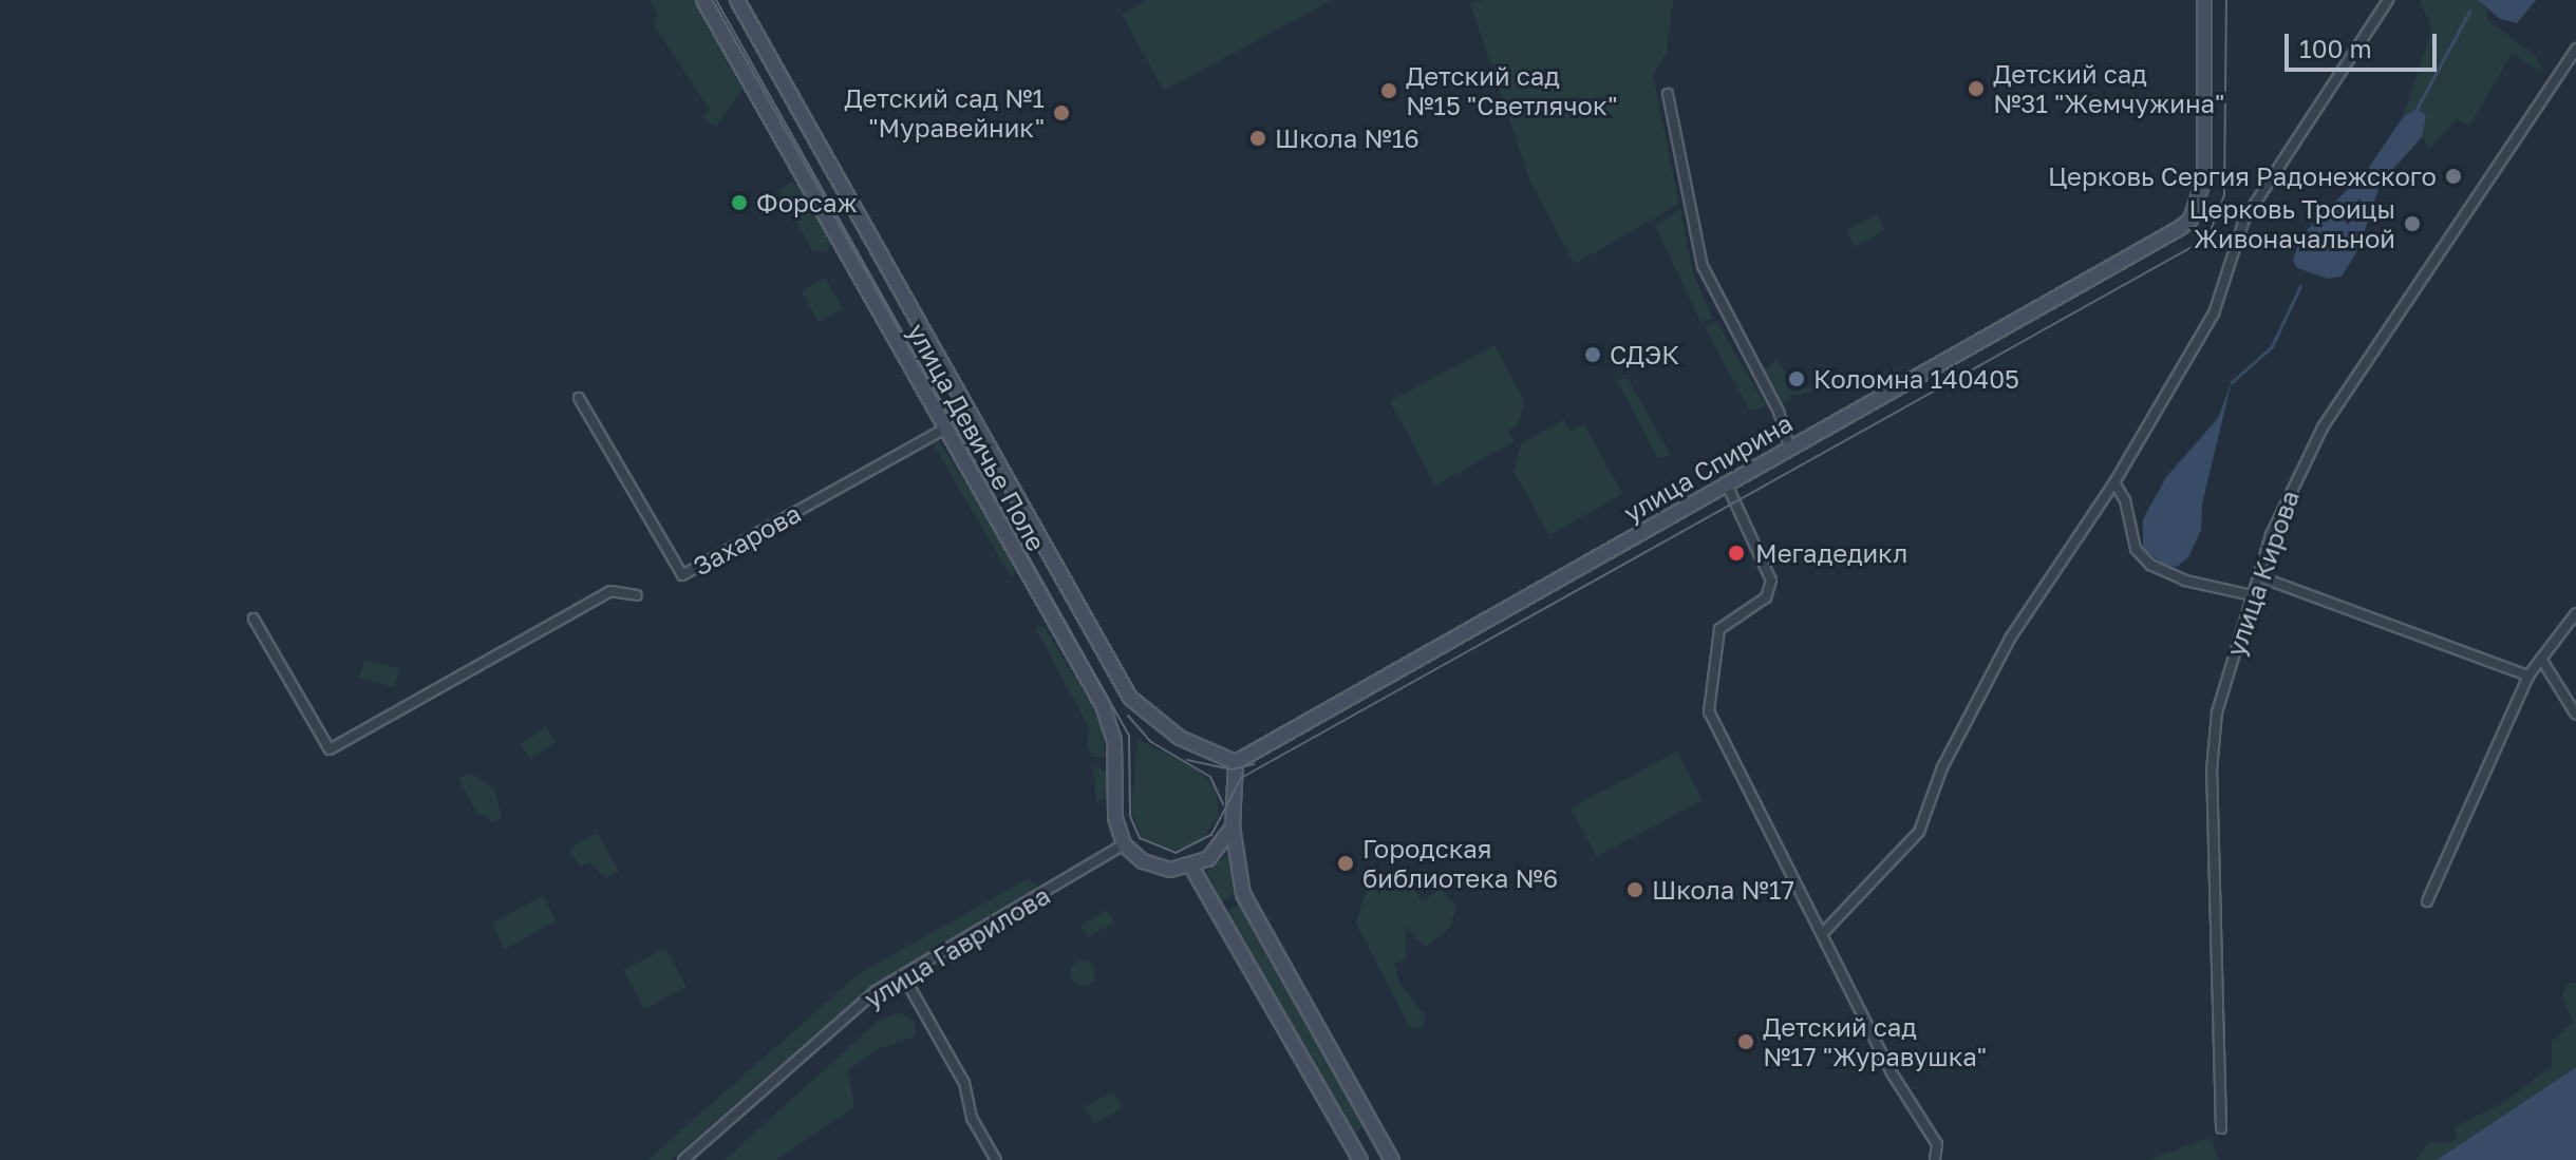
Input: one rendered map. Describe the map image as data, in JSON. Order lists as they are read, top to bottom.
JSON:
{
  "streets": {
    "main road": ["улица Девичье Поле", "улица Спирина"],
    "street": ["Захарова", "улица Кирова", "улица Гаврилова"]
  },
  "crossings": [
    ["улица Девичье Поле", "улица Спирина"],
    ["улица Девичье Поле", "Захарова"],
    ["улица Девичье Поле", "улица Гаврилова"]
  ],
  "places": [
    "Детский сад №31 \"Жемчужина\"",
    "Детский сад №15 \"Светлячок\"",
    "Детский сад №1 \"Муравейник\"",
    "Школа №16",
    "Церковь Сергия Радонежского",
    "Форсаж",
    "Церковь Троицы Живоначальной",
    "СДЭК",
    "Коломна 140405",
    "Мегадедикл",
    "Городская библиотека №6",
    "Школа №17",
    "Детский сад №17 \"Журавушка\""
  ],
  "scale_bar": "100 m"
}
